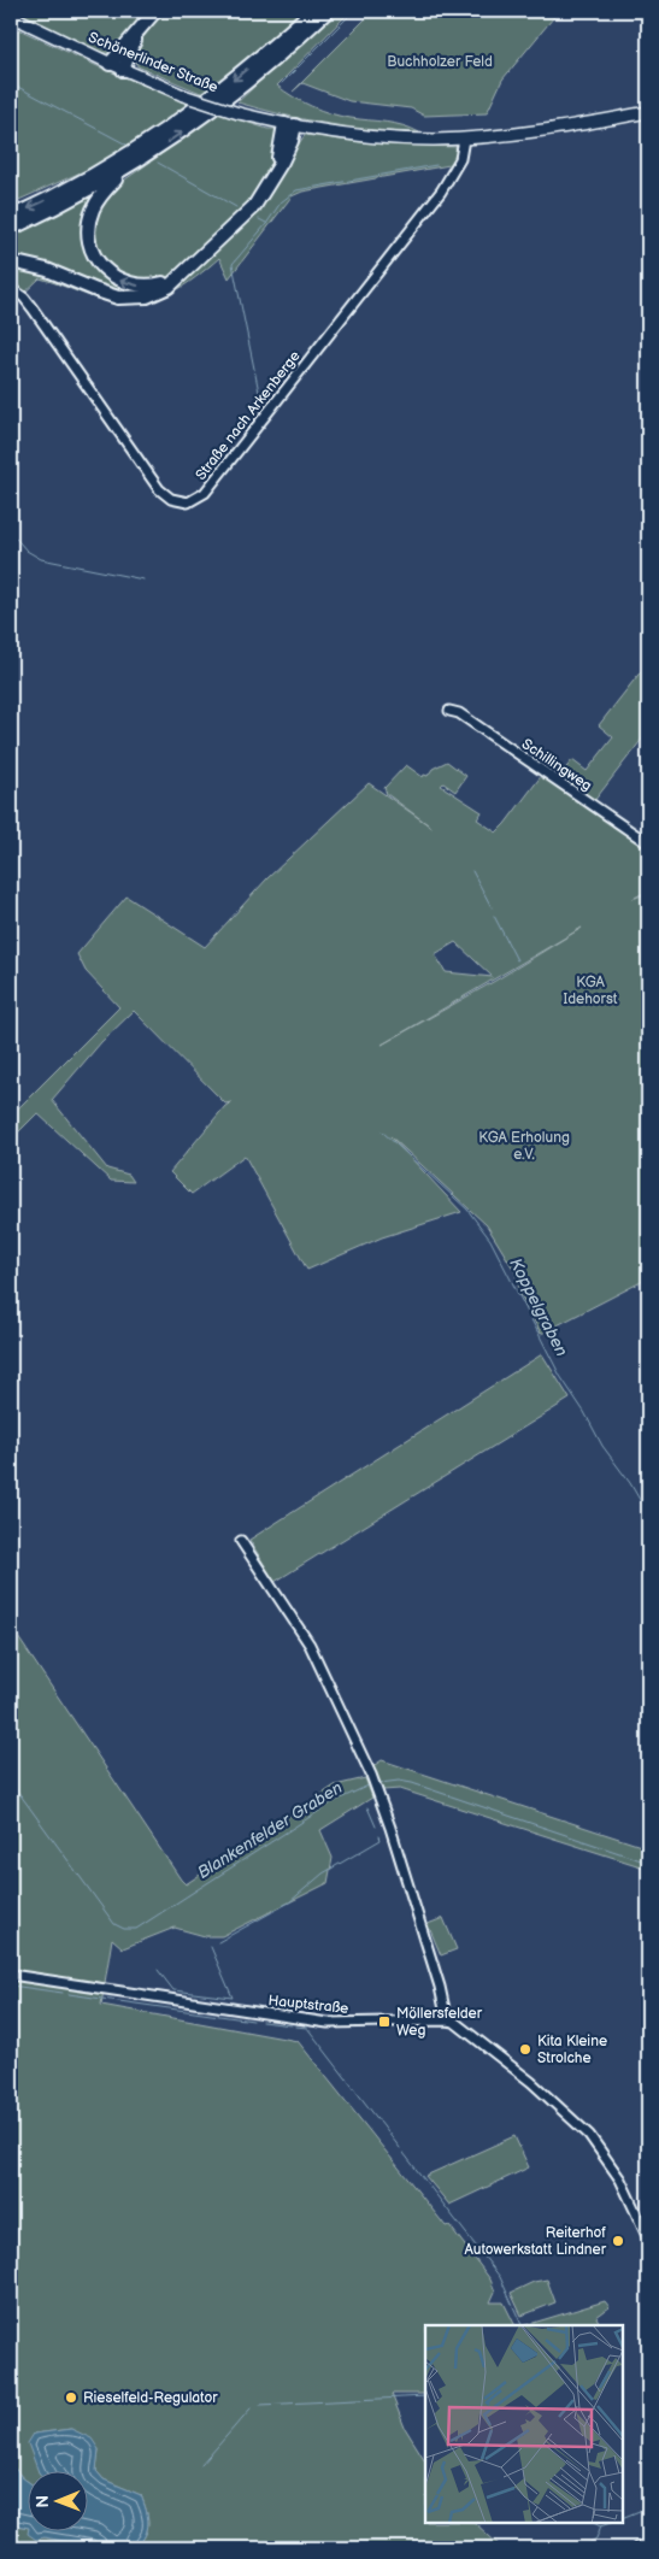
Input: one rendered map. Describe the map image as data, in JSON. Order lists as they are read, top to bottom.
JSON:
{
  "streets": {
    "main road": ["Schönerlinder Straße"],
    "street": ["Straße nach Arkenberge", "Schillingweg", "Hauptstraße"]
  },
  "crossings": [
    ["Schönerlinder Straße", "Straße nach Arkenberge"]
  ],
  "water": ["Koppelgraben", "Blankenfelder Graben"],
  "parks": ["Buchholzer Feld", "KGA Idehorst", "KGA Erholung e.V."],
  "places": {
    "transit": ["Möllersfelder Weg"],
    "other": ["Kita Kleine Strolche", "Reiterhof Autowerkstatt Lindner", "Rieselfeld-Regulator"]
  },
  "north": "left"
}
